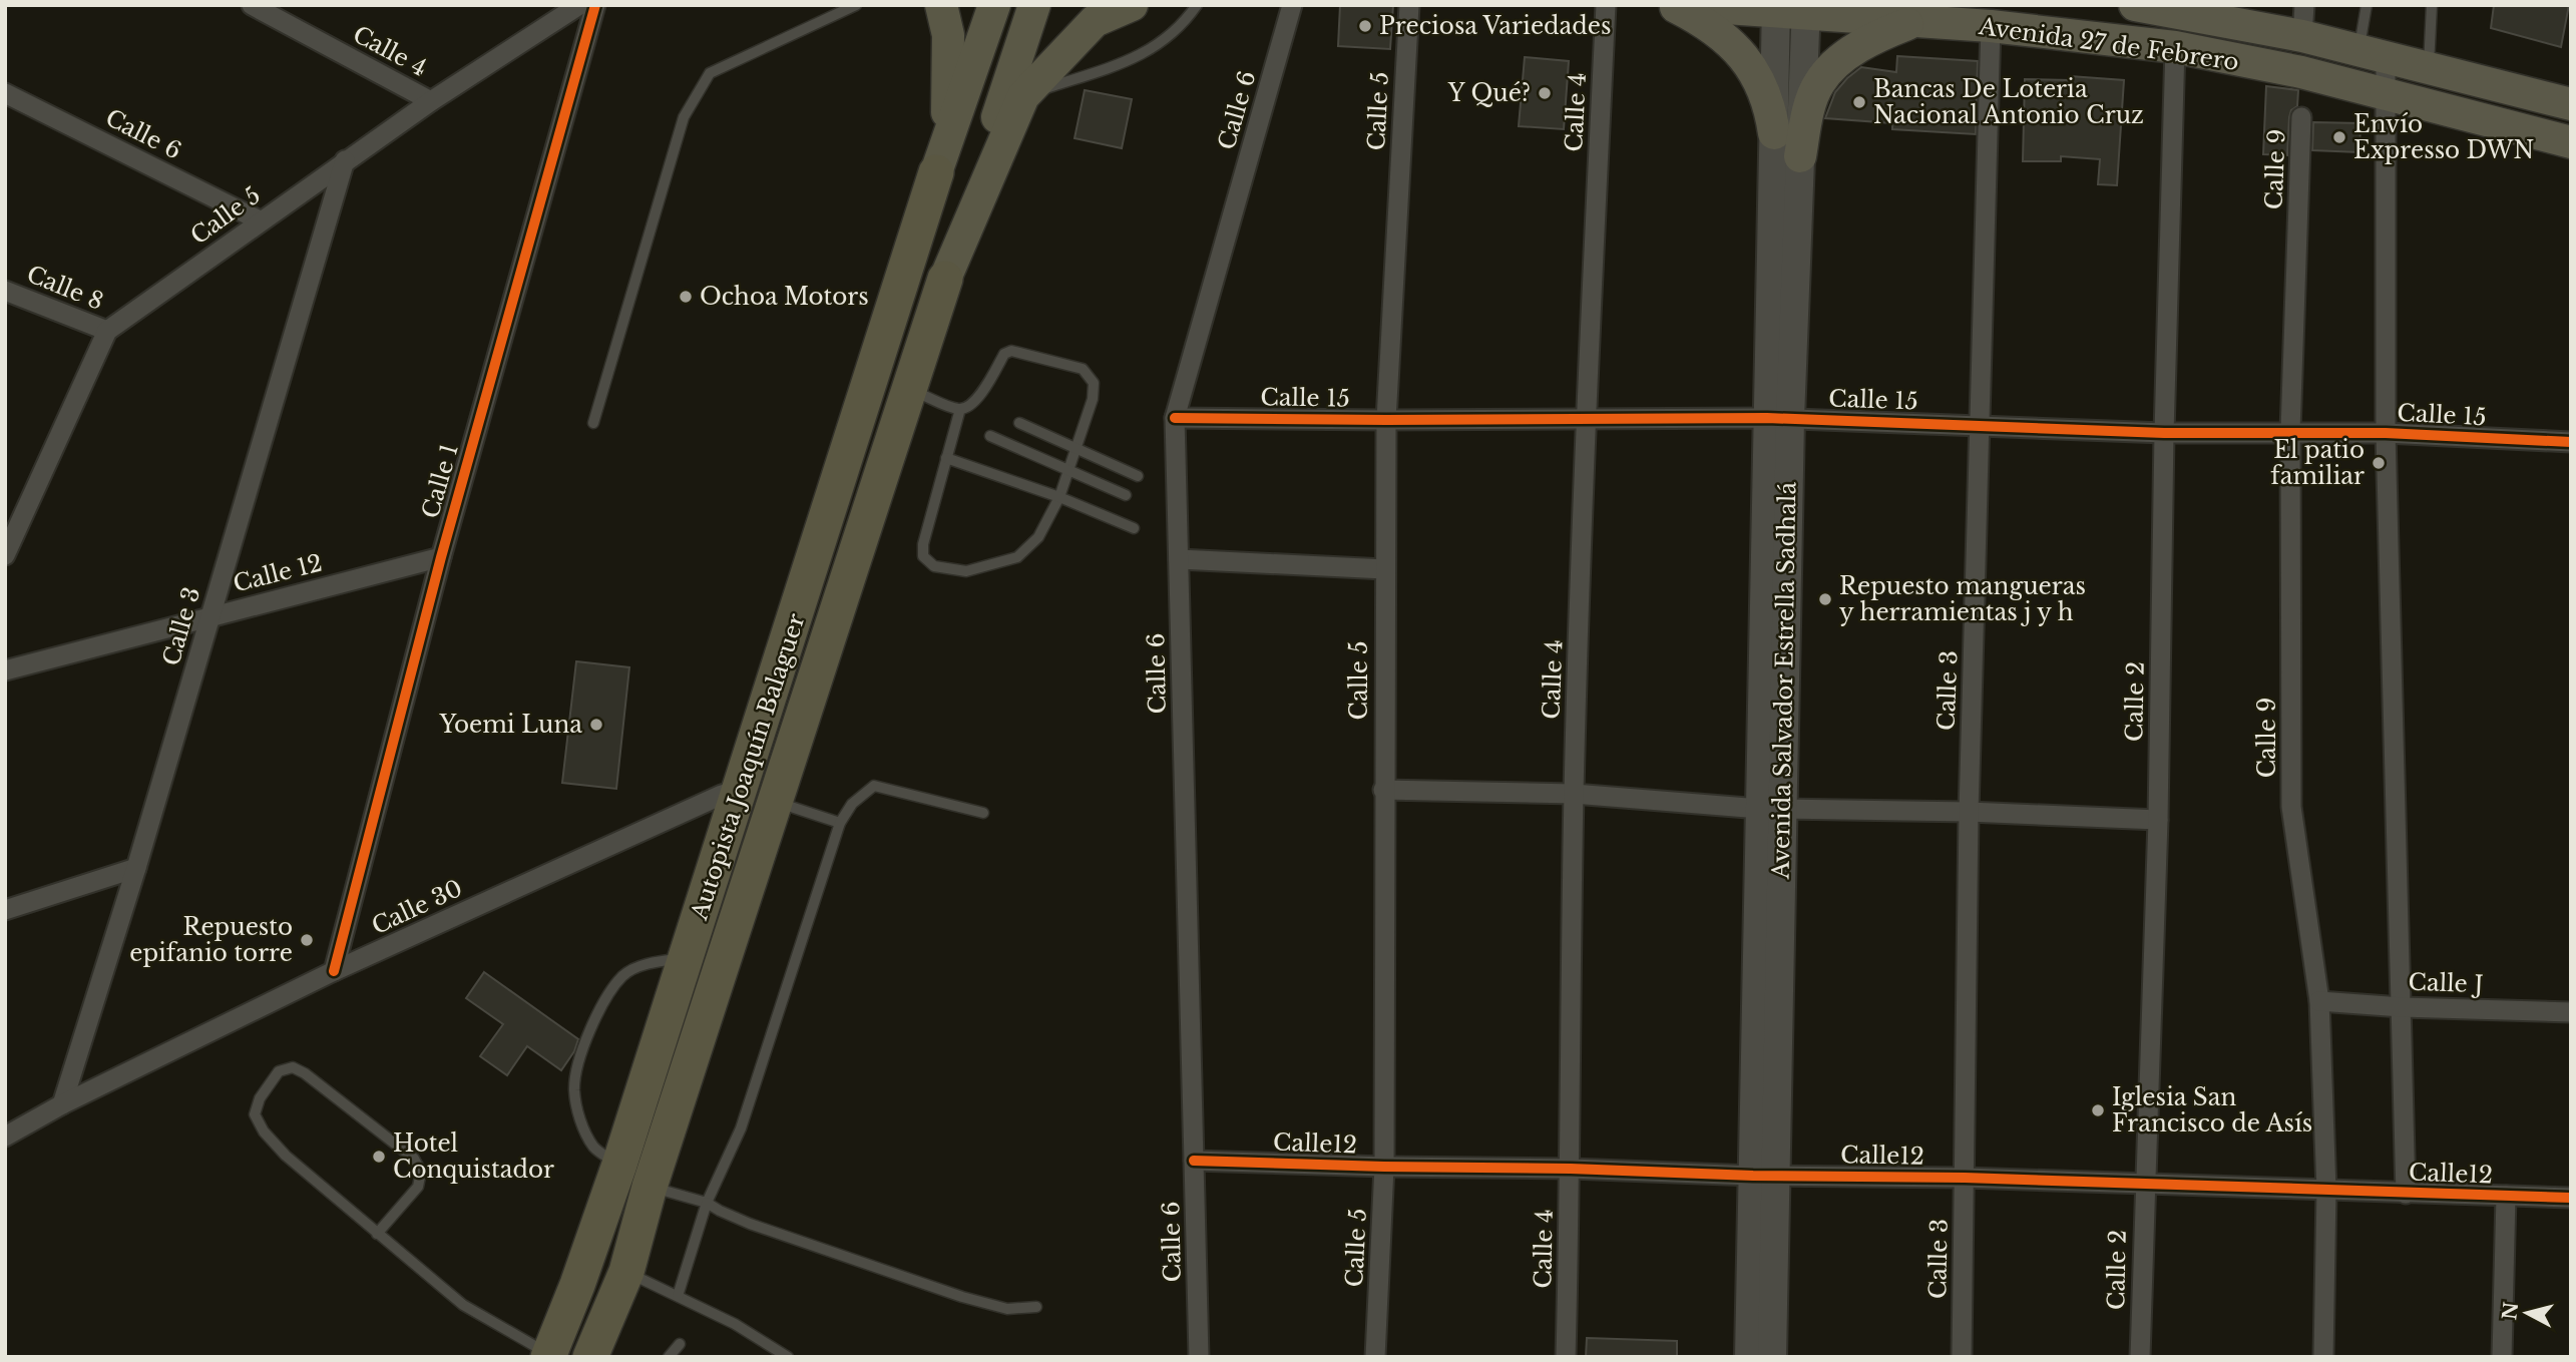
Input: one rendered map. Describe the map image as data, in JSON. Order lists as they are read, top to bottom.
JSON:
{
  "streets": {
    "highway": ["Autopista Joaquín Balaguer"],
    "main road": ["Avenida 27 de Febrero", "Avenida Salvador Estrella Sadhalá"],
    "street": [
      "Calle 4",
      "Calle 6",
      "Calle 5",
      "Calle 9",
      "Calle 8",
      "Calle 15",
      "Calle 1",
      "Calle 12",
      "Calle 3",
      "Calle 2",
      "Calle 30",
      "Calle J",
      "Calle12"
    ]
  },
  "crossings": [
    ["Avenida 27 de Febrero", "Calle 3"],
    ["Avenida 27 de Febrero", "Avenida Salvador Estrella Sadhalá"],
    ["Avenida 27 de Febrero", "Calle 2"],
    ["Calle 4", "Calle 5"],
    ["Calle 4", "Calle 15"],
    ["Calle 4", "Calle12"],
    ["Calle 6", "Calle 5"],
    ["Calle 6", "Calle 15"],
    ["Calle 6", "Calle12"],
    ["Calle 5", "Calle 8"],
    ["Calle 5", "Calle 15"],
    ["Calle 5", "Calle 3"],
    ["Calle 5", "Calle12"],
    ["Calle 9", "Calle 15"],
    ["Calle 9", "Calle J"],
    ["Calle 9", "Calle12"],
    ["Calle 15", "Calle 3"],
    ["Calle 15", "Avenida Salvador Estrella Sadhalá"],
    ["Calle 15", "Calle 2"],
    ["Calle 1", "Calle 12"],
    ["Calle 1", "Calle 30"],
    ["Calle 12", "Calle 3"],
    ["Calle 3", "Calle 30"],
    ["Calle 3", "Calle12"],
    ["Avenida Salvador Estrella Sadhalá", "Calle12"],
    ["Calle 2", "Calle12"],
    ["Autopista Joaquín Balaguer", "Calle 30"]
  ],
  "places": [
    "Preciosa Variedades",
    "Y Qué?",
    "Bancas De Loteria Nacional Antonio Cruz",
    "Envío Expresso DWN",
    "Ochoa Motors",
    "El patio familiar",
    "Repuesto mangueras y herramientas j y h",
    "Yoemi Luna",
    "Repuesto epifanio torre",
    "Iglesia San Francisco de Asís",
    "Hotel Conquistador"
  ],
  "north": "left"
}
